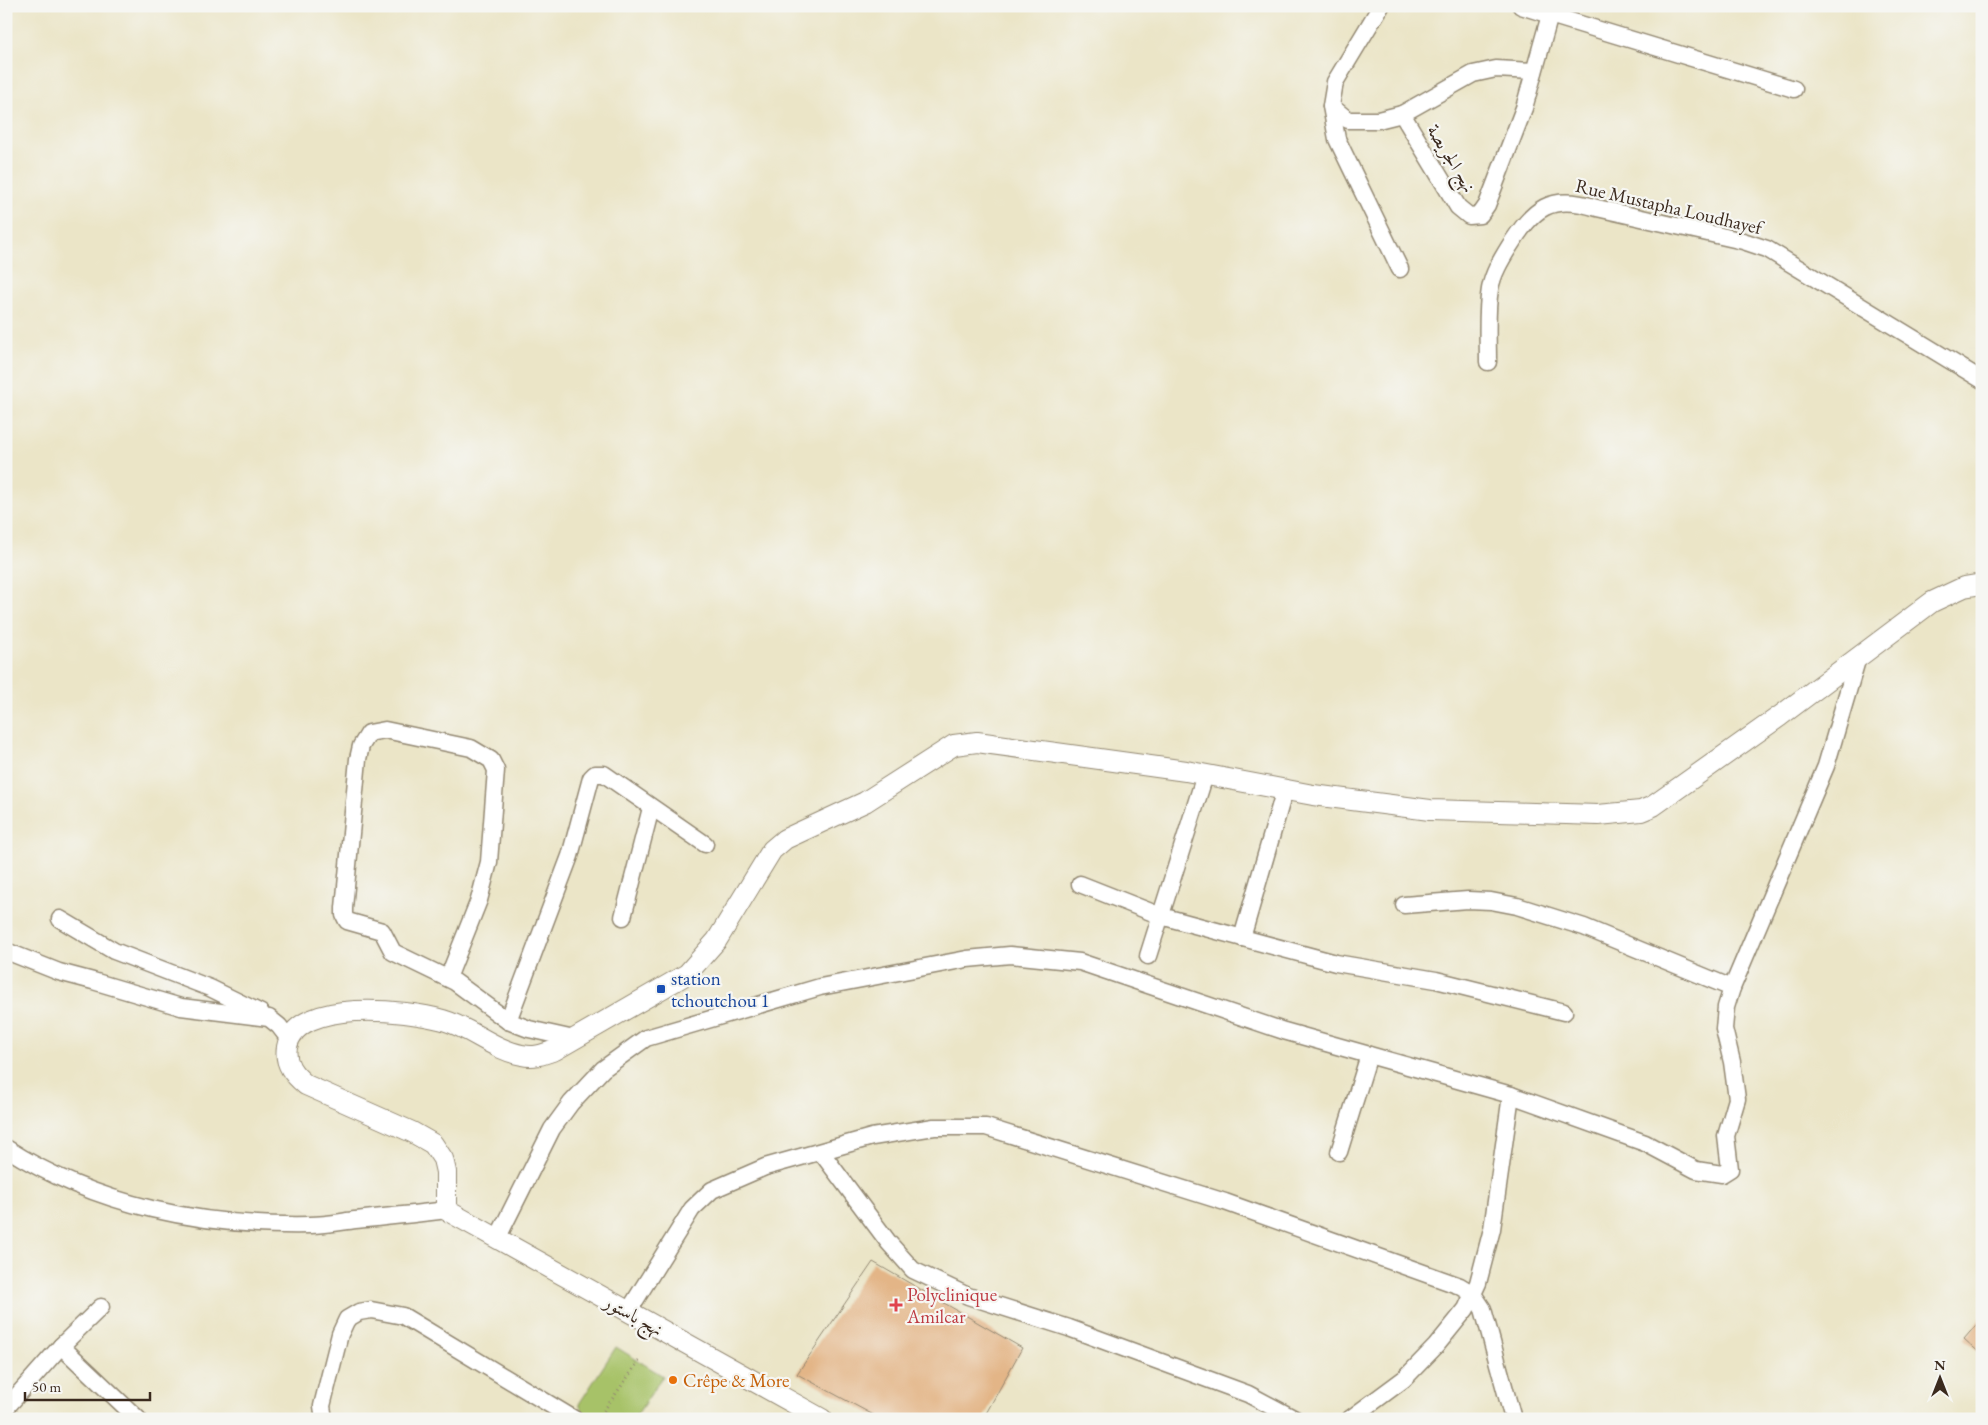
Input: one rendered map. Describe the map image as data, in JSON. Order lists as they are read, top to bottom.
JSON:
{
  "streets": {
    "street": ["نهج الجريصة", "Rue Mustapha Loudhayef", "نهج باستور"]
  },
  "places": {
    "transit": ["station tchoutchou 1"],
    "health": ["Polyclinique Amilcar"],
    "other": ["Crêpe & More"]
  },
  "scale_bar": "50 m",
  "north": "top"
}
